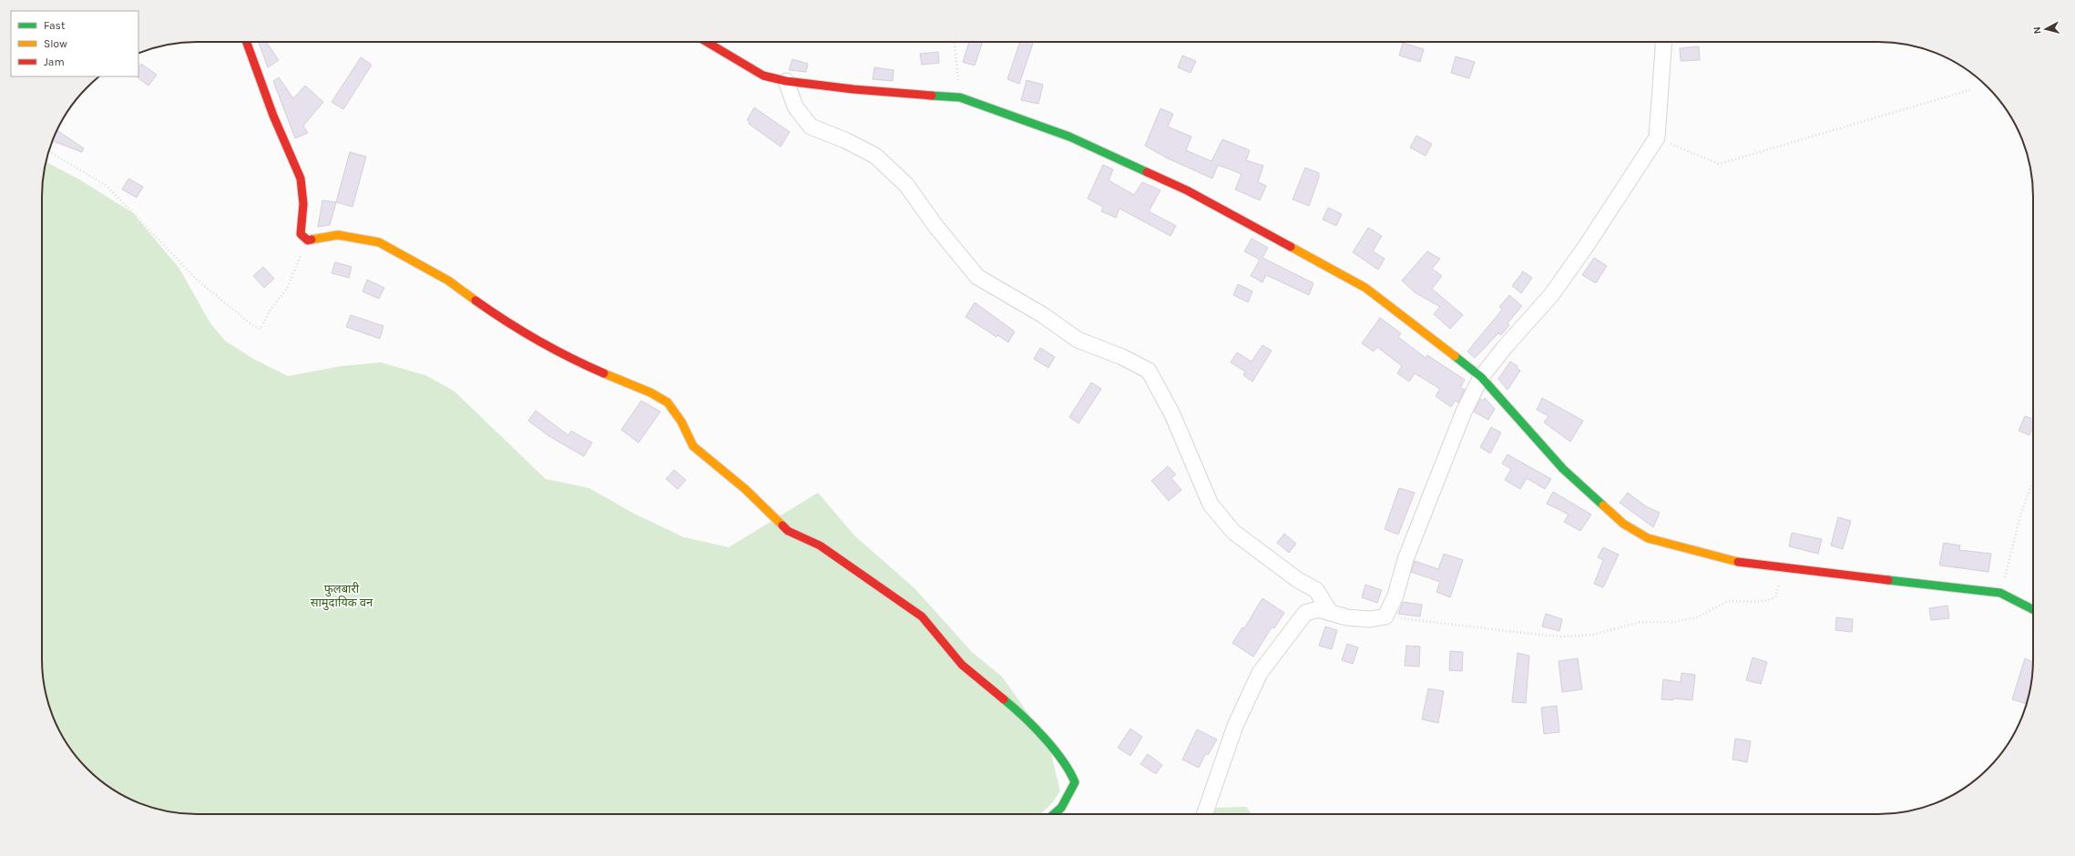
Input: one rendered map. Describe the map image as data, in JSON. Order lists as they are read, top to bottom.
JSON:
{
  "parks": ["फुलबारी सामुदायिक वन"],
  "legend": ["Fast", "Slow", "Jam"],
  "north": "left"
}
